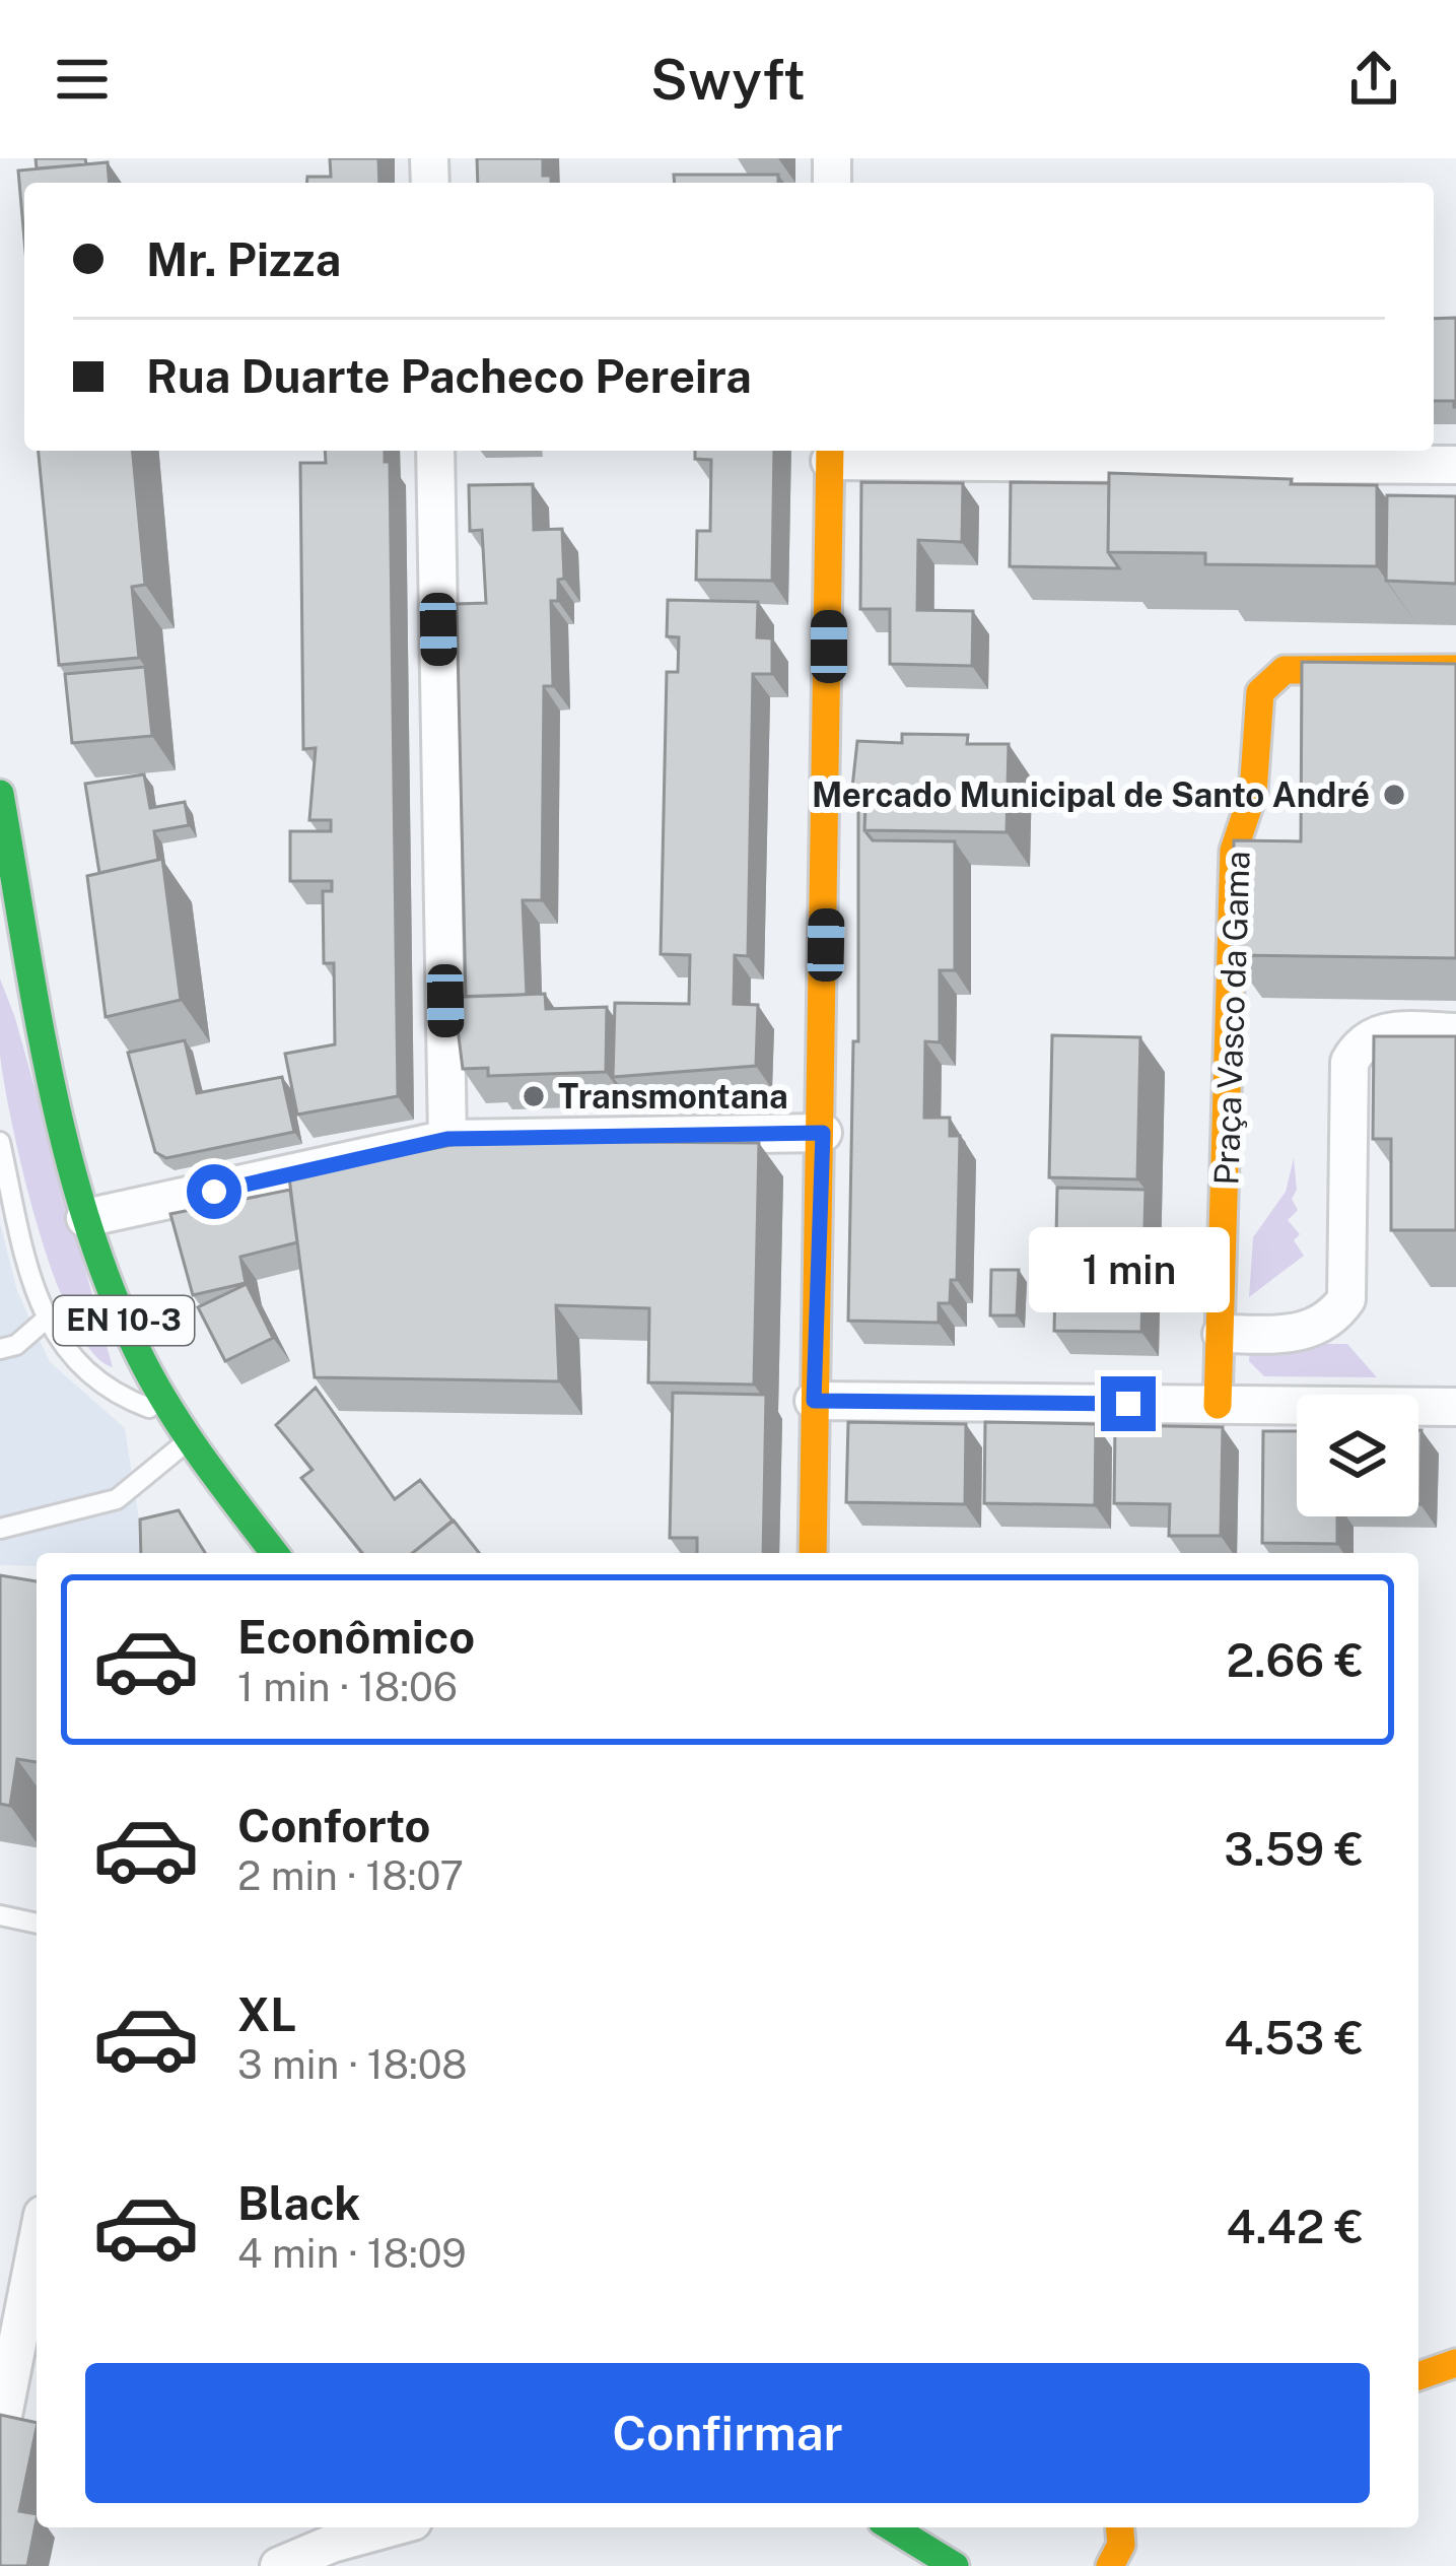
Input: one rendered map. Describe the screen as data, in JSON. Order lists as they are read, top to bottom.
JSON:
{
  "streets": {
    "street": ["Praça Vasco da Gama", "EN 10-3"]
  },
  "places": ["Mercado Municipal de Santo André", "Transmontana"],
  "page": {
    "header": "Swyft",
    "banner": ["Mr. Pizza", "Rua Duarte Pacheco Pereira"],
    "bubble": "1 min",
    "list": [
      {
        "name": "Econômico",
        "note": "1 min · 18:06",
        "value": "2.66 €"
      },
      {
        "name": "Conforto",
        "note": "2 min · 18:07",
        "value": "3.59 €"
      },
      {
        "name": "XL",
        "note": "3 min · 18:08",
        "value": "4.53 €"
      },
      {
        "name": "Black",
        "note": "4 min · 18:09",
        "value": "4.42 €"
      }
    ],
    "buttons": "Confirmar"
  }
}
